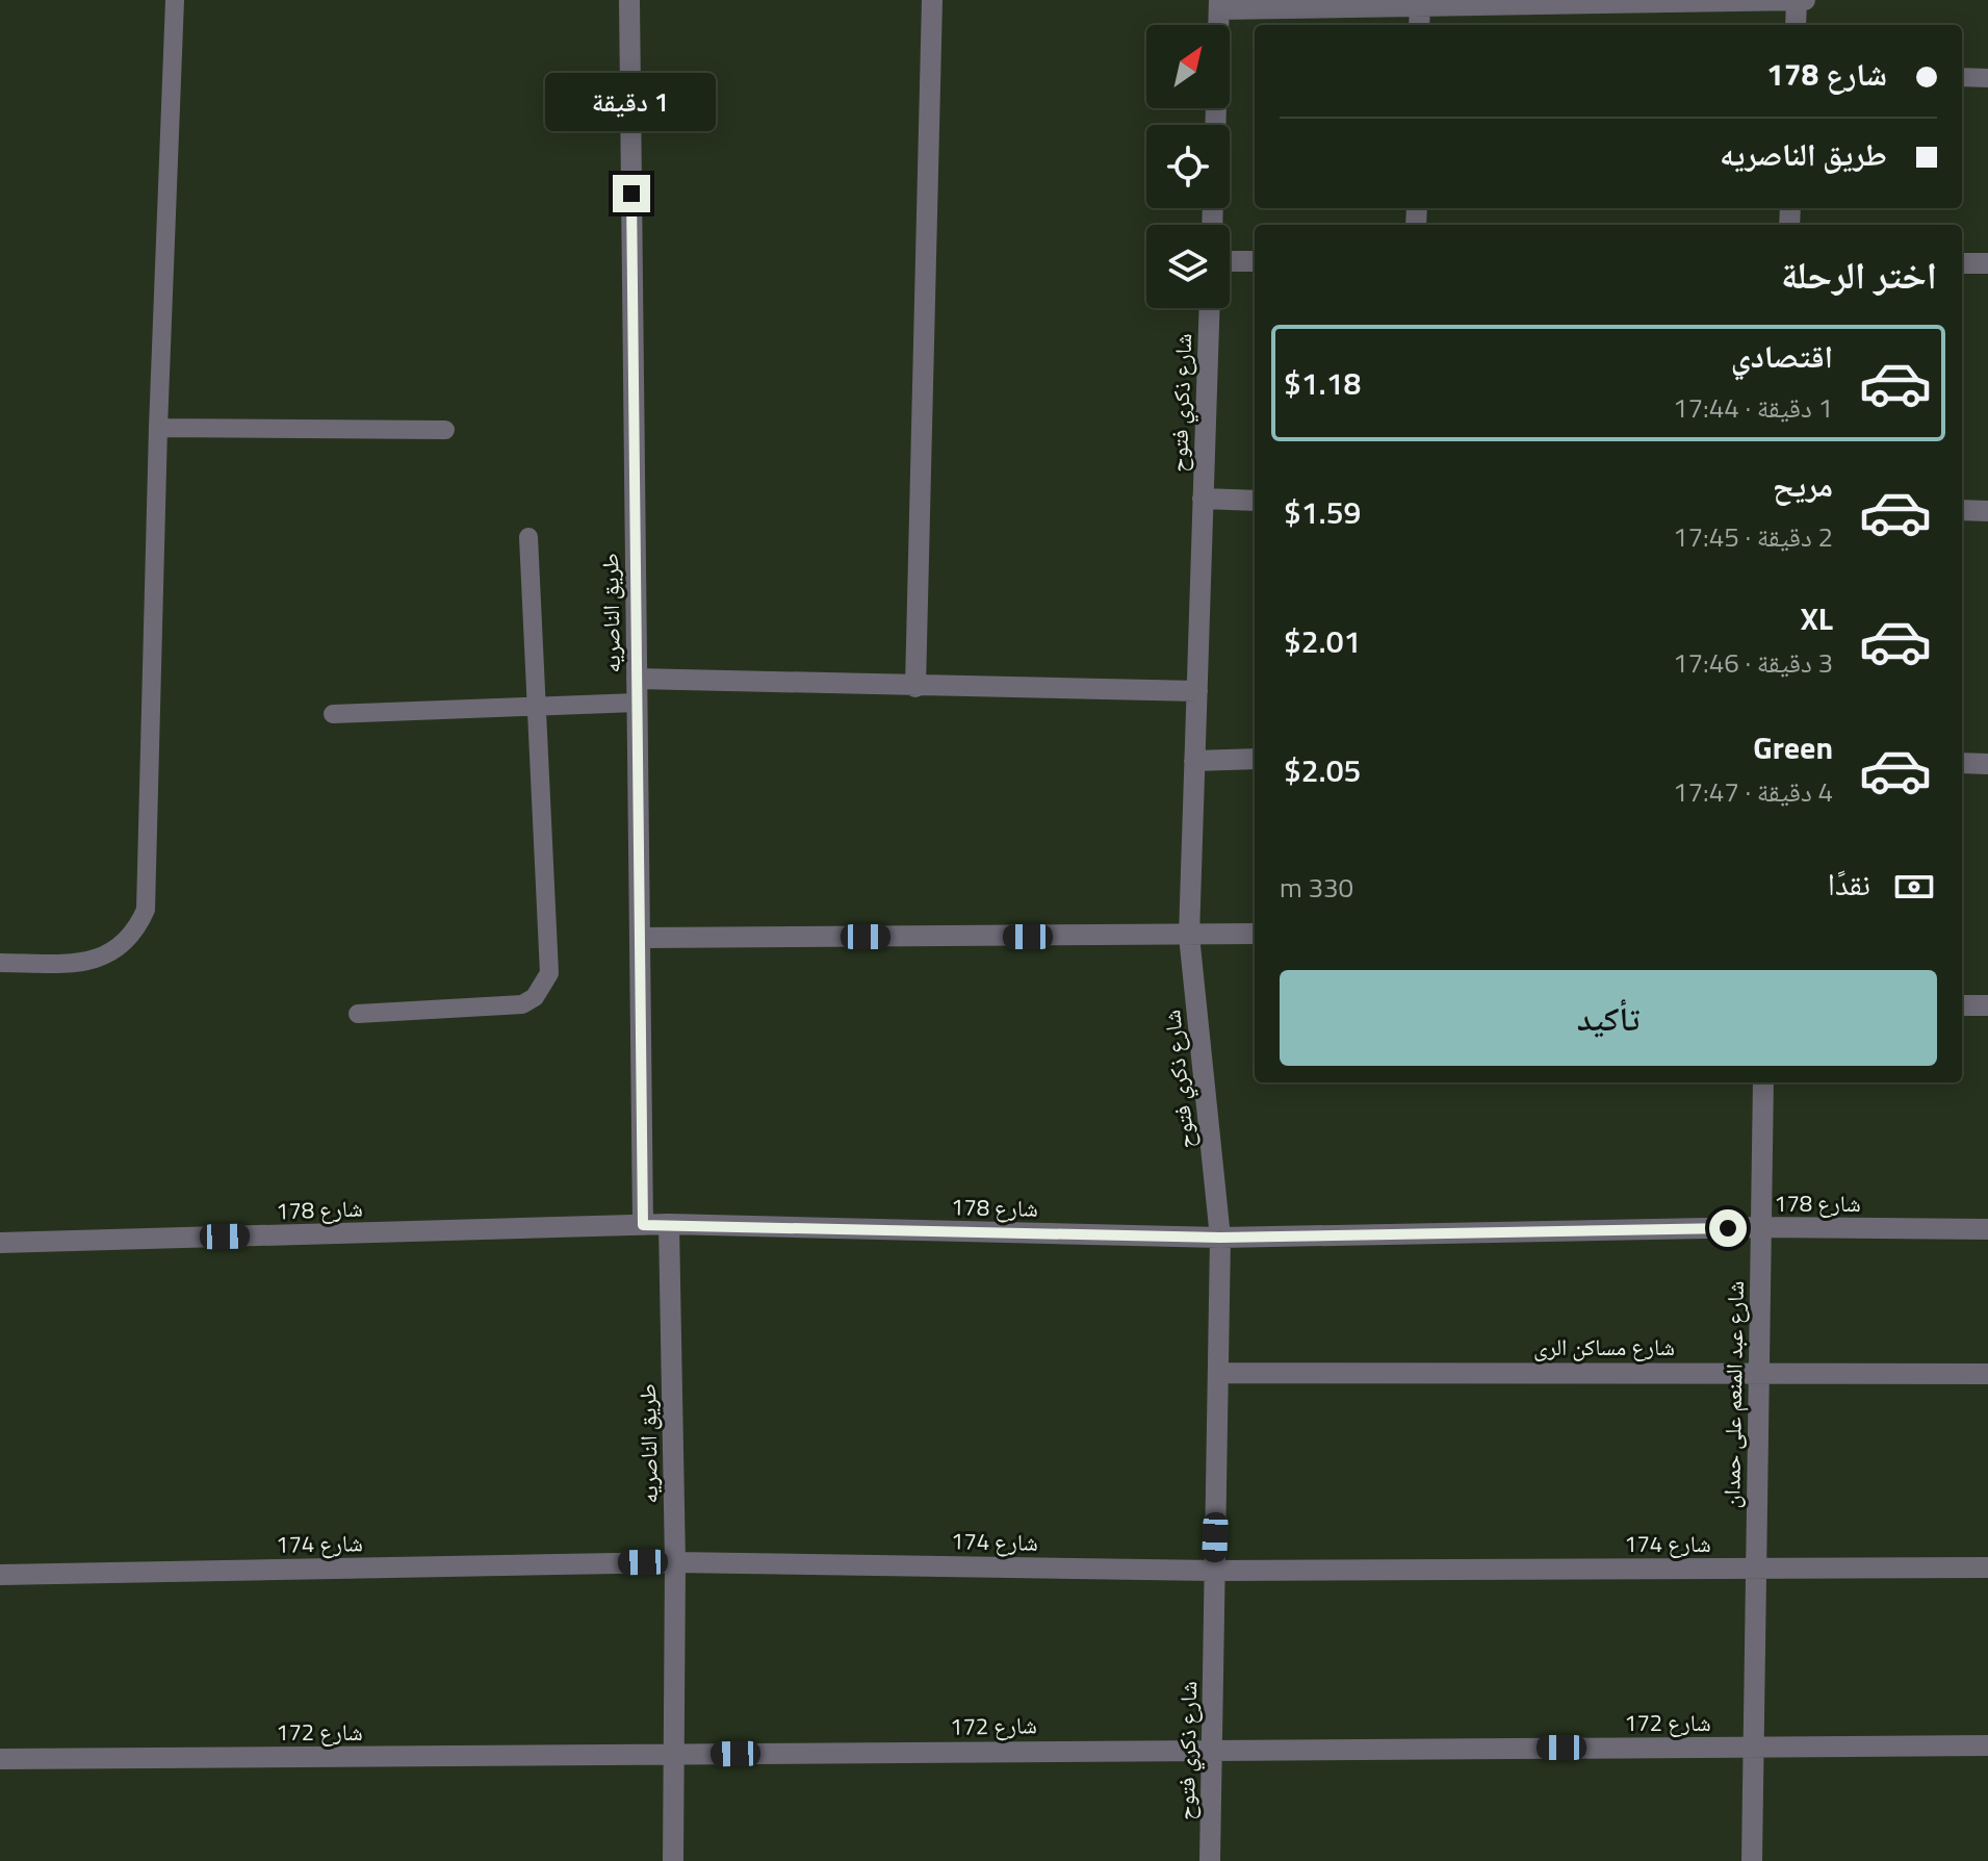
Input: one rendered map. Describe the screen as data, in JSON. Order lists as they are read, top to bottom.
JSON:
{
  "streets": {
    "street": [
      "شارع ذكري فتوح",
      "طريق الناصريه",
      "شارع 178",
      "شارع مساكن الرى",
      "شارع عبد المنعم على حمدان",
      "شارع 174",
      "شارع 172"
    ]
  },
  "crossings": [
    ["شارع ذكري فتوح", "شارع 178"],
    ["شارع ذكري فتوح", "شارع مساكن الرى"],
    ["شارع ذكري فتوح", "شارع 174"],
    ["شارع ذكري فتوح", "شارع 172"],
    ["طريق الناصريه", "شارع 178"],
    ["طريق الناصريه", "شارع 174"],
    ["طريق الناصريه", "شارع 172"],
    ["شارع 178", "شارع عبد المنعم على حمدان"],
    ["شارع مساكن الرى", "شارع عبد المنعم على حمدان"],
    ["شارع عبد المنعم على حمدان", "شارع 174"],
    ["شارع عبد المنعم على حمدان", "شارع 172"]
  ],
  "north": "top right",
  "page": {
    "banner": ["شارع 178", "طريق الناصريه"],
    "bubble": "1 دقيقة",
    "heading": "اختر الرحلة",
    "list": [
      {
        "name": "اقتصادي",
        "note": "1 دقيقة · 17:44",
        "value": "$1.18"
      },
      {
        "name": "مريح",
        "note": "2 دقيقة · 17:45",
        "value": "$1.59"
      },
      {
        "name": "XL",
        "note": "3 دقيقة · 17:46",
        "value": "$2.01"
      },
      {
        "name": "Green",
        "note": "4 دقيقة · 17:47",
        "value": "$2.05"
      }
    ],
    "pay": ["نقدًا", "330 m"],
    "buttons": "تأكيد"
  }
}
